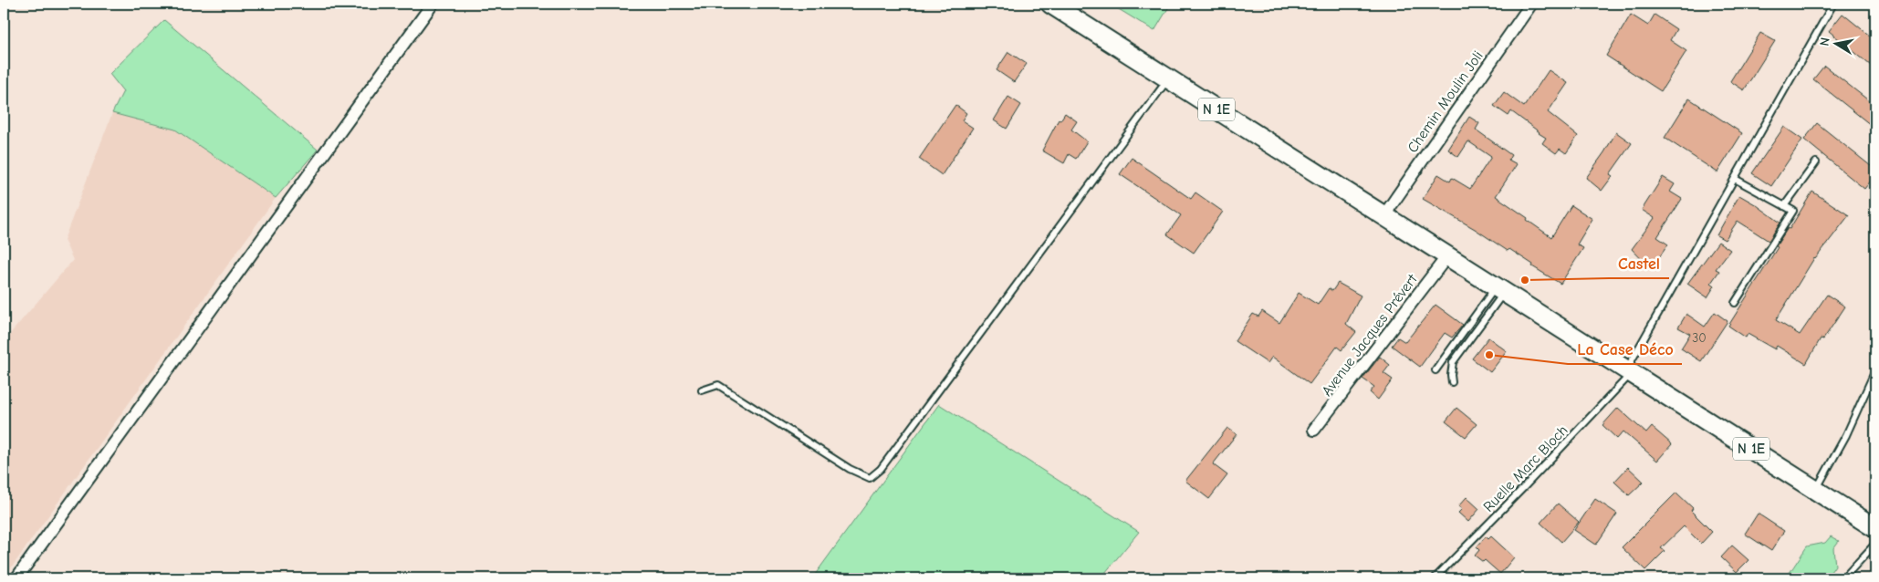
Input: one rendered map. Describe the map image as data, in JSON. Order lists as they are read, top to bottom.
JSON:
{
  "streets": {
    "main road": ["N 1E"],
    "street": ["Chemin Moulin Joli", "Avenue Jacques Prévert"],
    "lane": ["Ruelle Marc Bloch"]
  },
  "crossings": [
    ["Chemin Moulin Joli", "N 1E"],
    ["N 1E", "Avenue Jacques Prévert"],
    ["N 1E", "Ruelle Marc Bloch"]
  ],
  "places": ["Castel", "La Case Déco"],
  "house_numbers": ["30"],
  "north": "left"
}
